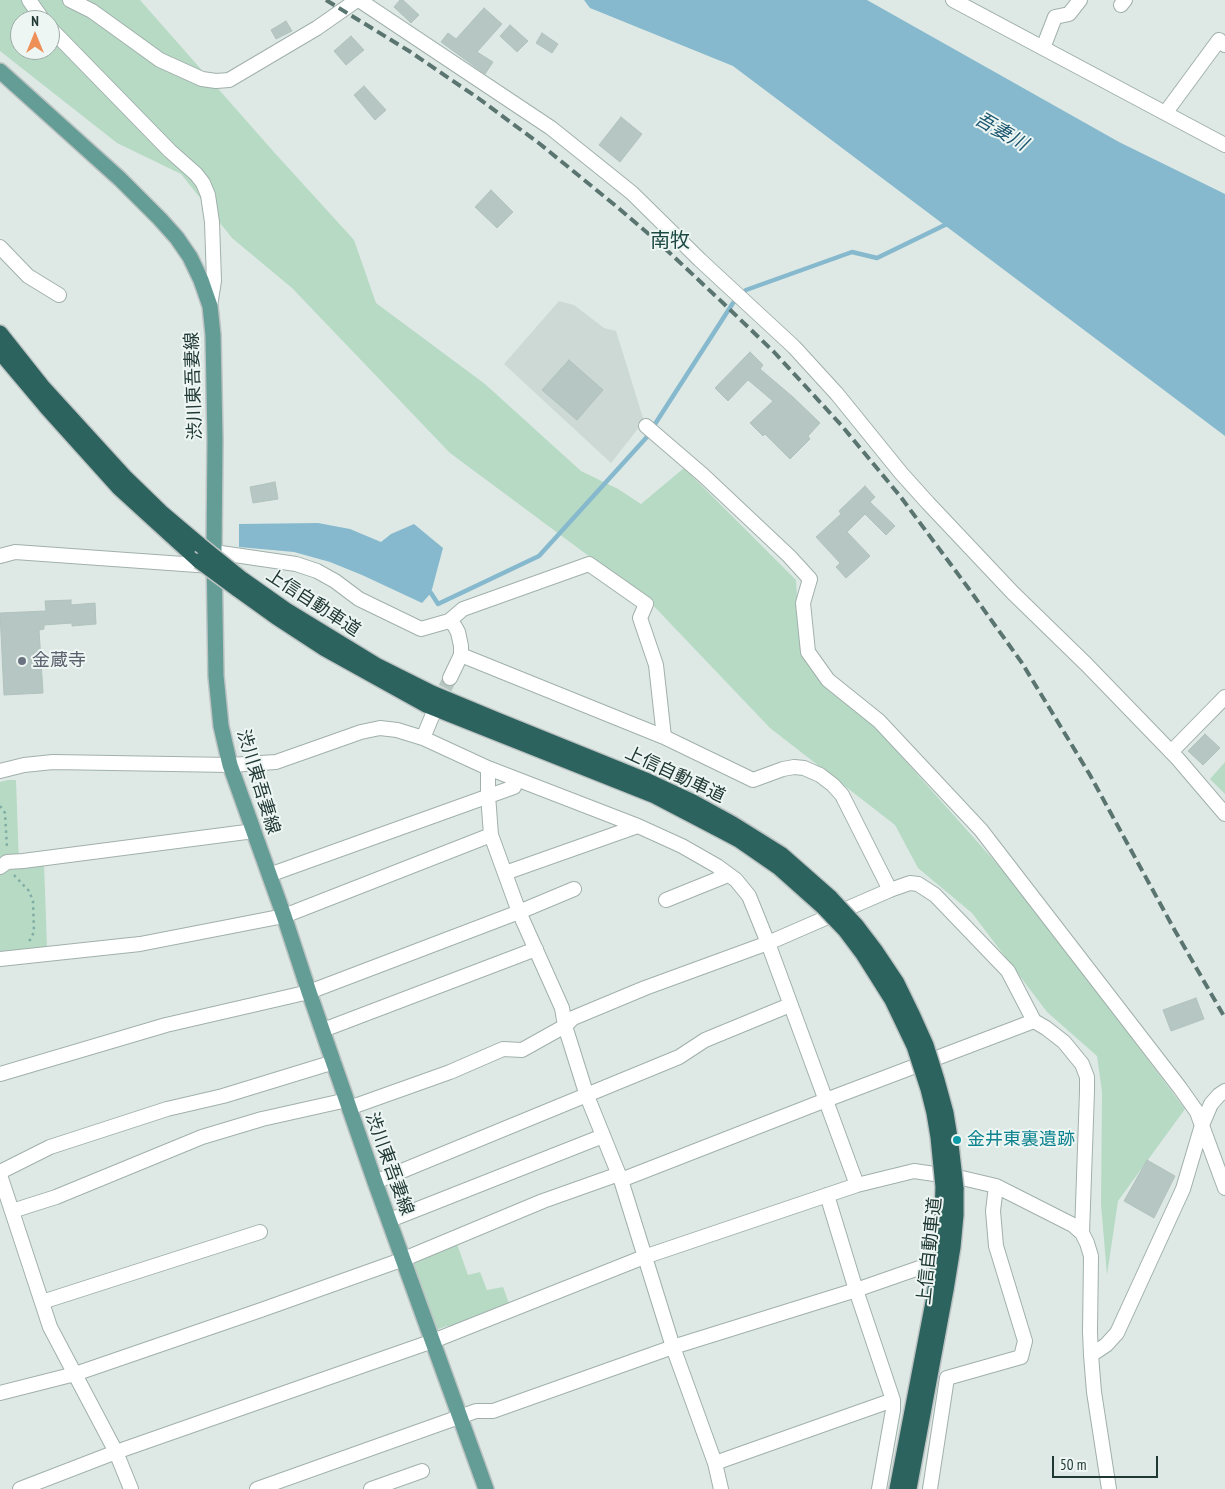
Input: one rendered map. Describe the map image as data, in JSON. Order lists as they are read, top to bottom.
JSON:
{
  "streets": {
    "highway": ["上信自動車道"],
    "main road": ["渋川東吾妻線"]
  },
  "districts": ["南牧"],
  "water": ["吾妻川"],
  "places": ["金蔵寺", "金井東裏遺跡"],
  "scale_bar": "50 m",
  "north": "top"
}
